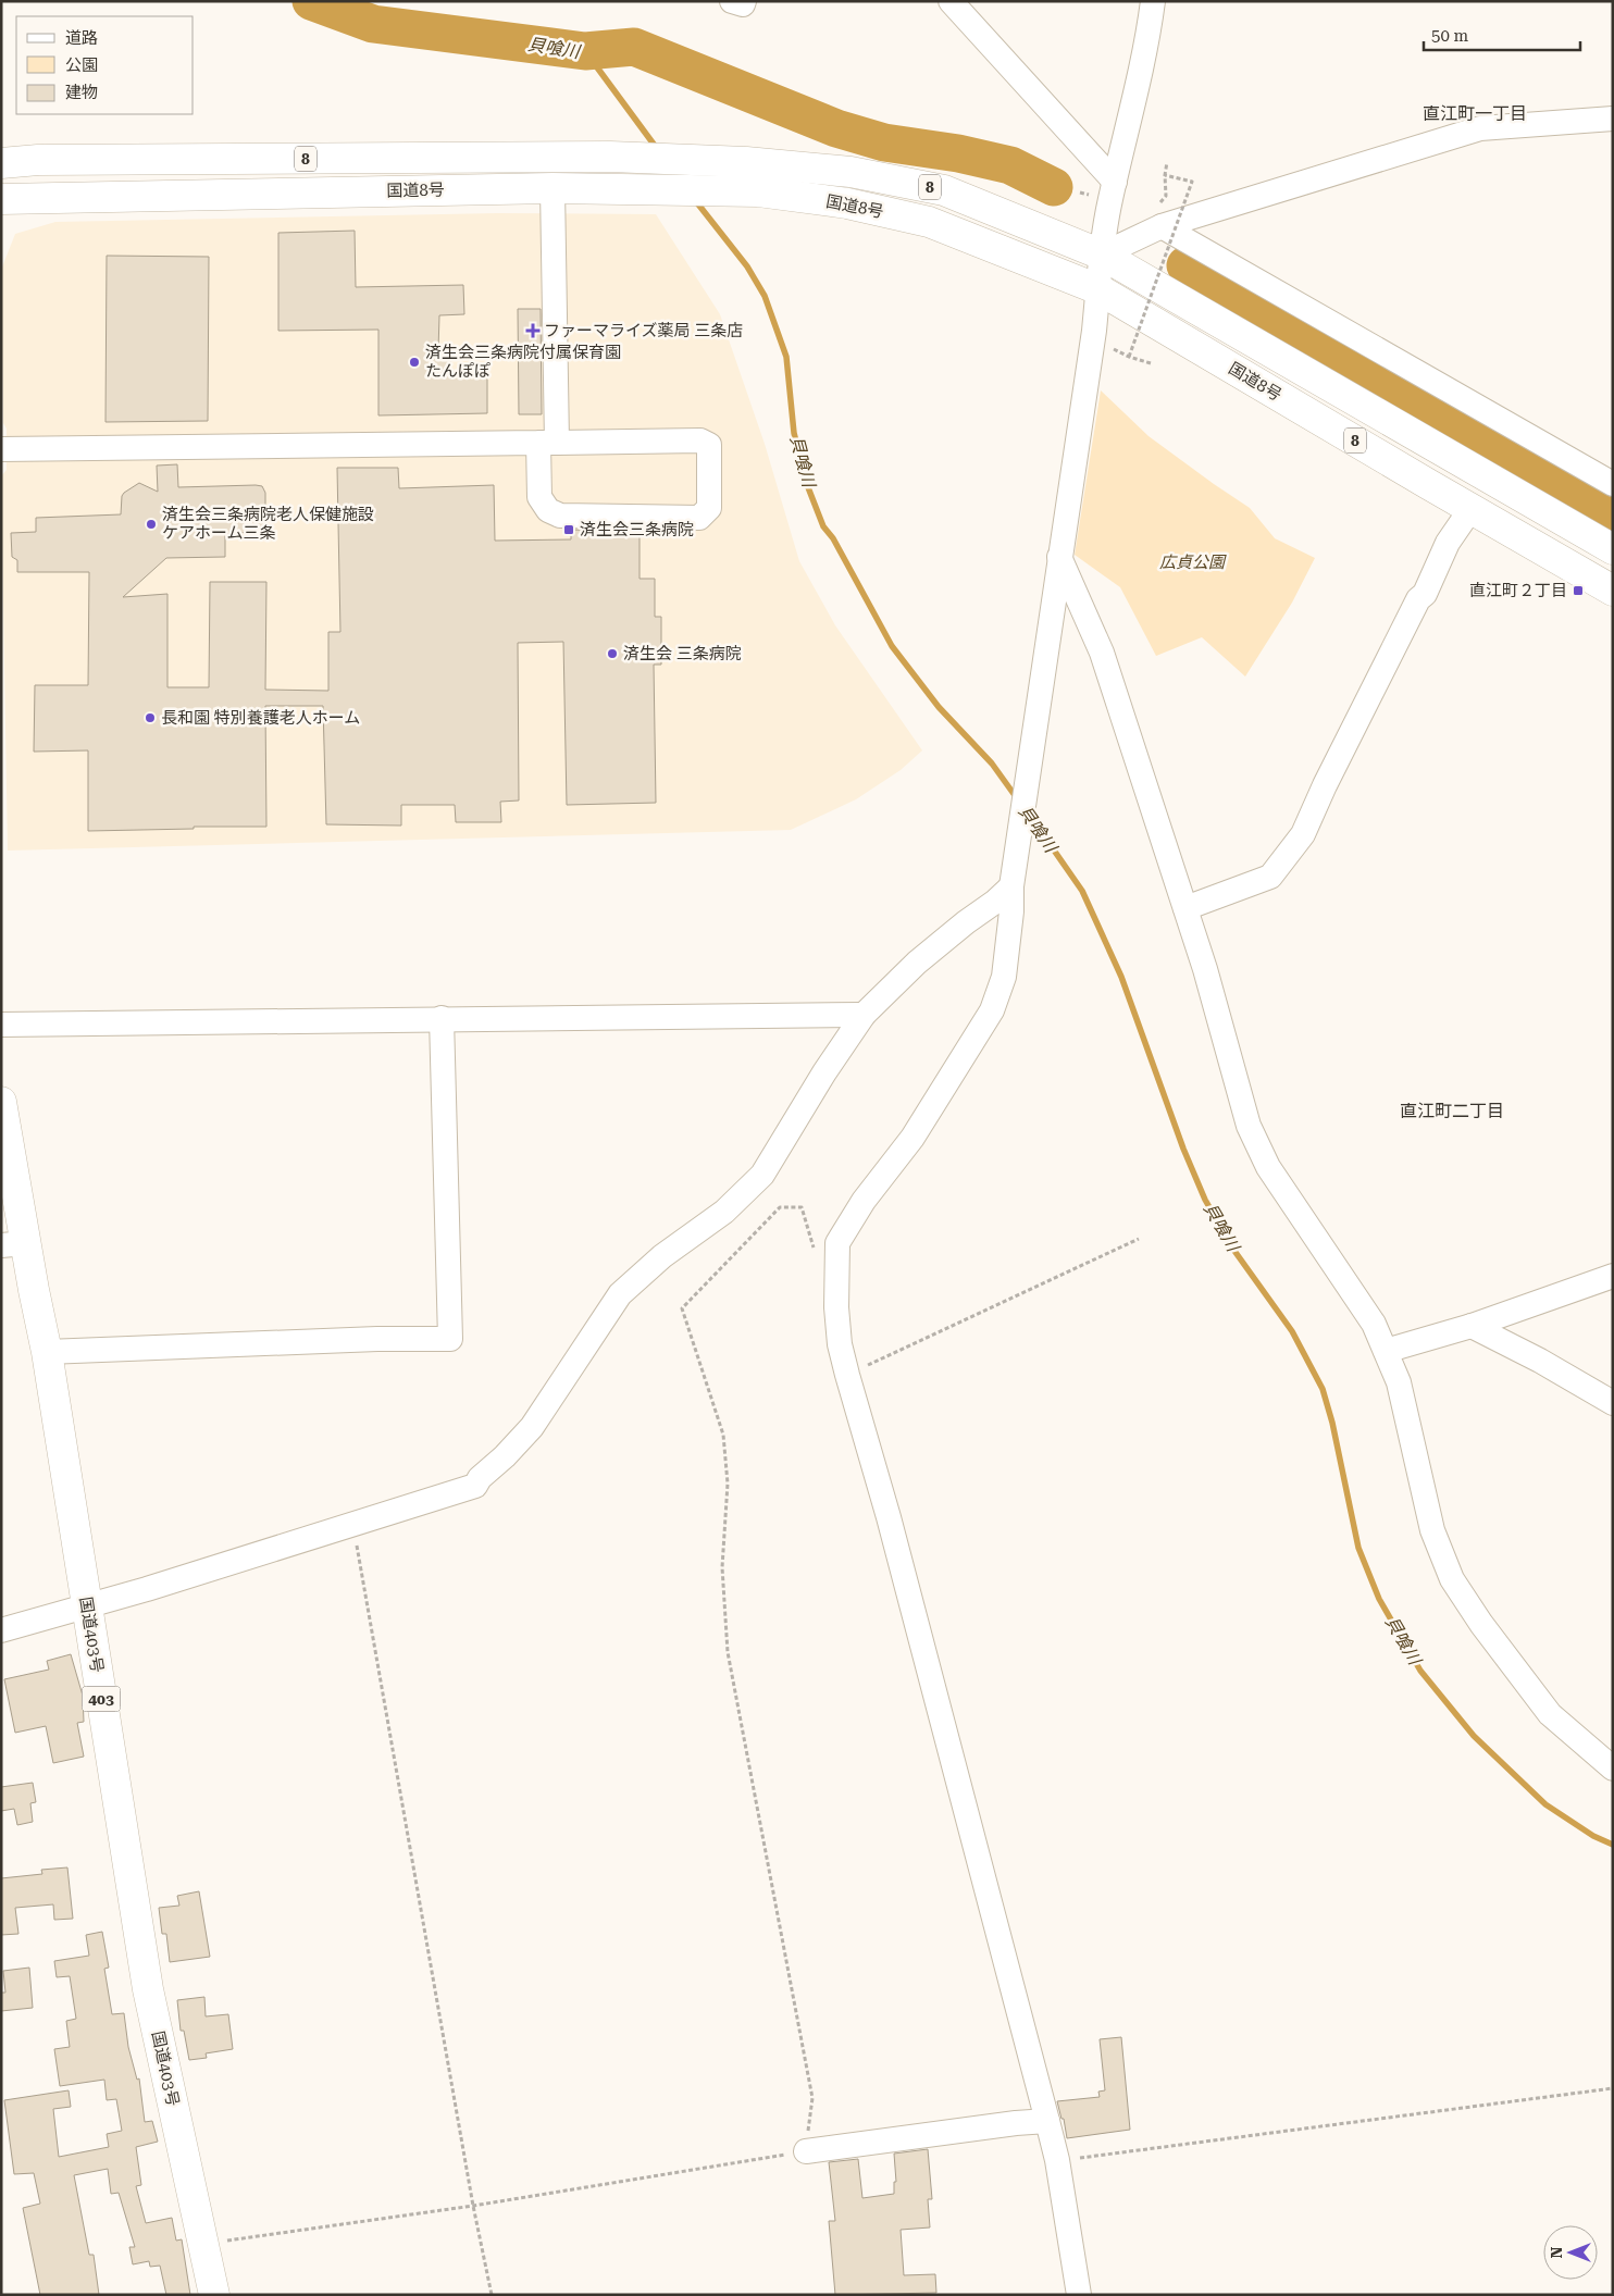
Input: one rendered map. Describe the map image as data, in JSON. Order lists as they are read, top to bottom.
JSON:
{
  "streets": {
    "highway": [
      "8",
      "国道8号",
      "国道403号",
      "403"
    ]
  },
  "districts": ["直江町一丁目", "直江町二丁目"],
  "water": ["貝喰川"],
  "parks": ["広貞公園"],
  "places": {
    "health": ["ファーマライズ薬局 三条店"],
    "other": [
      "済生会三条病院付属保育園 たんぽぽ",
      "済生会三条病院老人保健施設 ケアホーム三条",
      "済生会 三条病院",
      "長和園 特別養護老人ホーム"
    ],
    "transit": ["済生会三条病院", "直江町２丁目"]
  },
  "legend": ["道路", "公園", "建物"],
  "scale_bar": "50 m",
  "north": "left"
}
